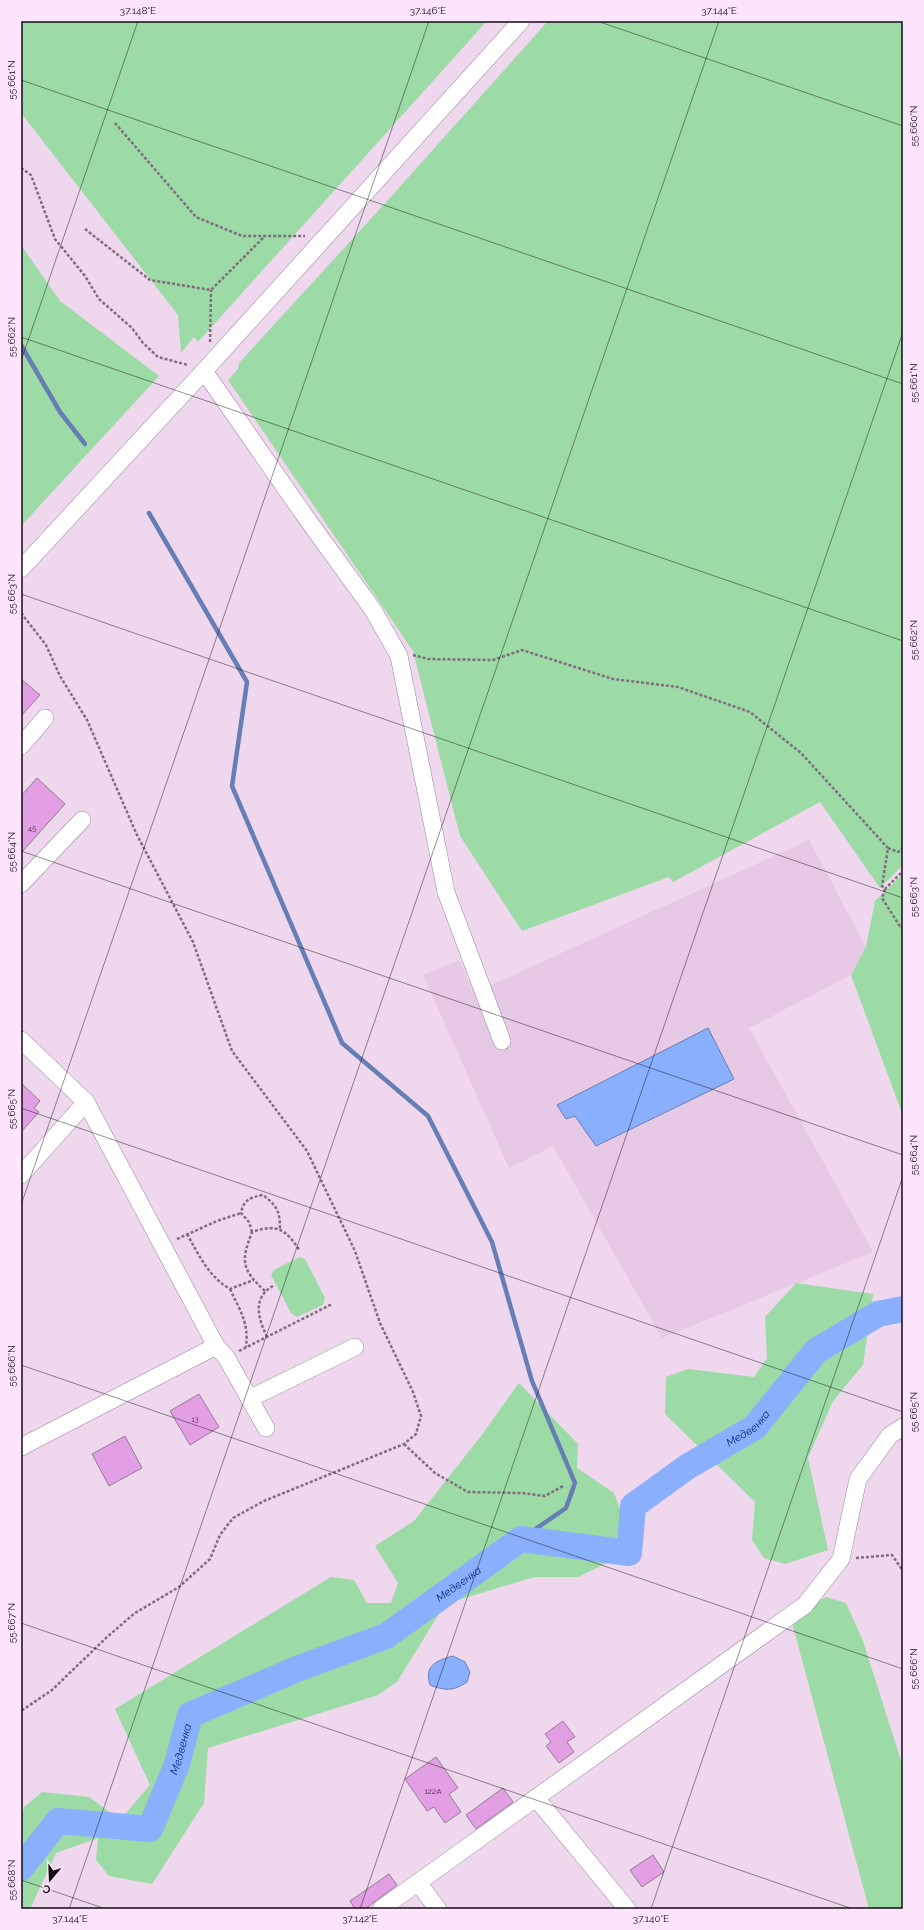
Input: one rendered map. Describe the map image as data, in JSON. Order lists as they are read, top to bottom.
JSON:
{
  "water": ["Медвенка"],
  "house_numbers": ["45", "13", "122А"],
  "north": "bottom",
  "coordinates": [
    "37.148°E",
    "37.146°E",
    "37.144°E",
    "55.661°N",
    "55.660°N",
    "55.662°N",
    "55.663°N",
    "55.664°N",
    "55.665°N",
    "55.666°N",
    "55.667°N",
    "55.668°N",
    "37.142°E",
    "37.140°E"
  ]
}
